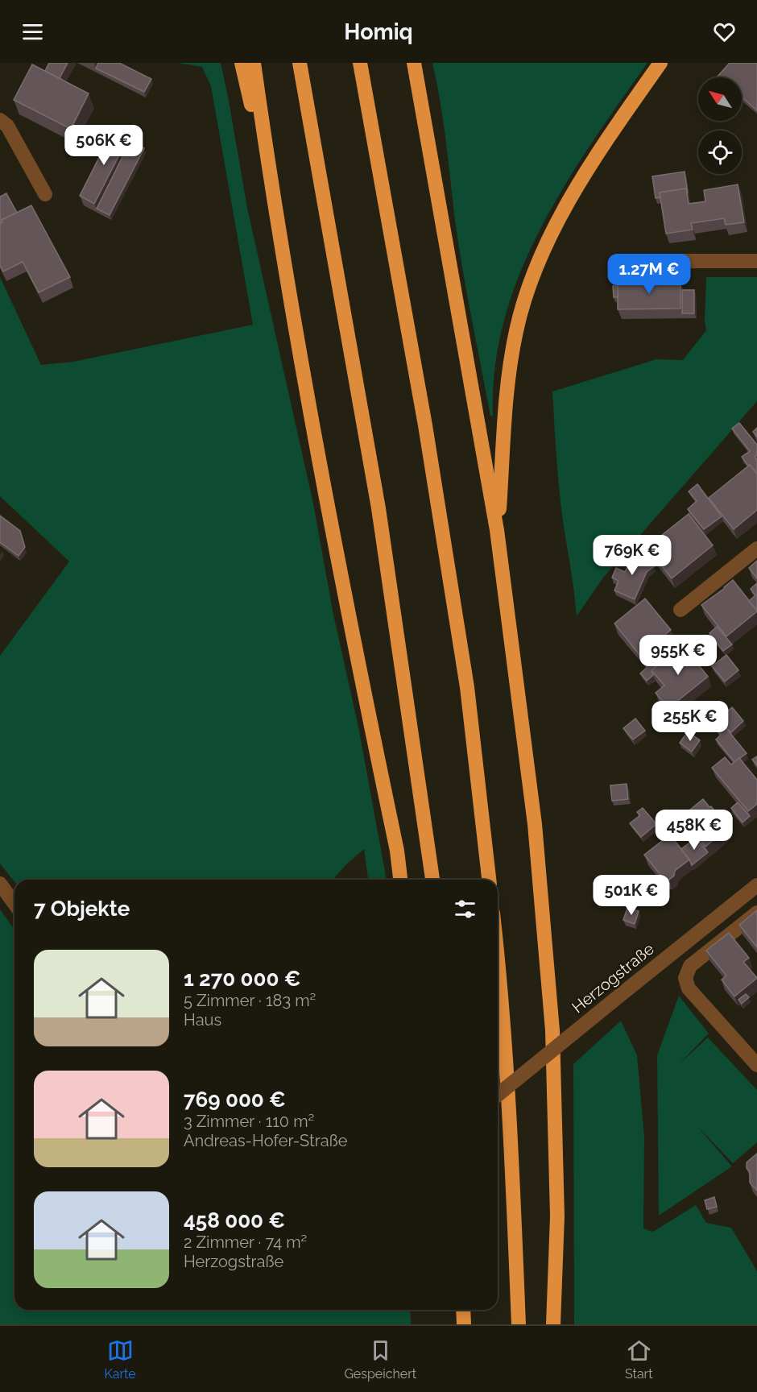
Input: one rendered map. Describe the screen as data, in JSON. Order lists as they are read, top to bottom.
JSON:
{
  "streets": {
    "street": ["Herzogstraße"]
  },
  "north": "top left",
  "page": {
    "header": "Homiq",
    "price": [
      "506K €",
      "1.27M €",
      "769K €",
      "955K €",
      "255K €",
      "458K €",
      "501K €"
    ],
    "heading": "7 Objekte",
    "list": [
      {
        "name": "1 270 000 €",
        "note": "5 Zimmer · 183 m² · Haus"
      },
      {
        "name": "769 000 €",
        "note": "3 Zimmer · 110 m² · Andreas-Hofer-Straße"
      },
      {
        "name": "458 000 €",
        "note": "2 Zimmer · 74 m² · Herzogstraße"
      }
    ],
    "tabs": ["Karte", "Gespeichert", "Start"]
  }
}
